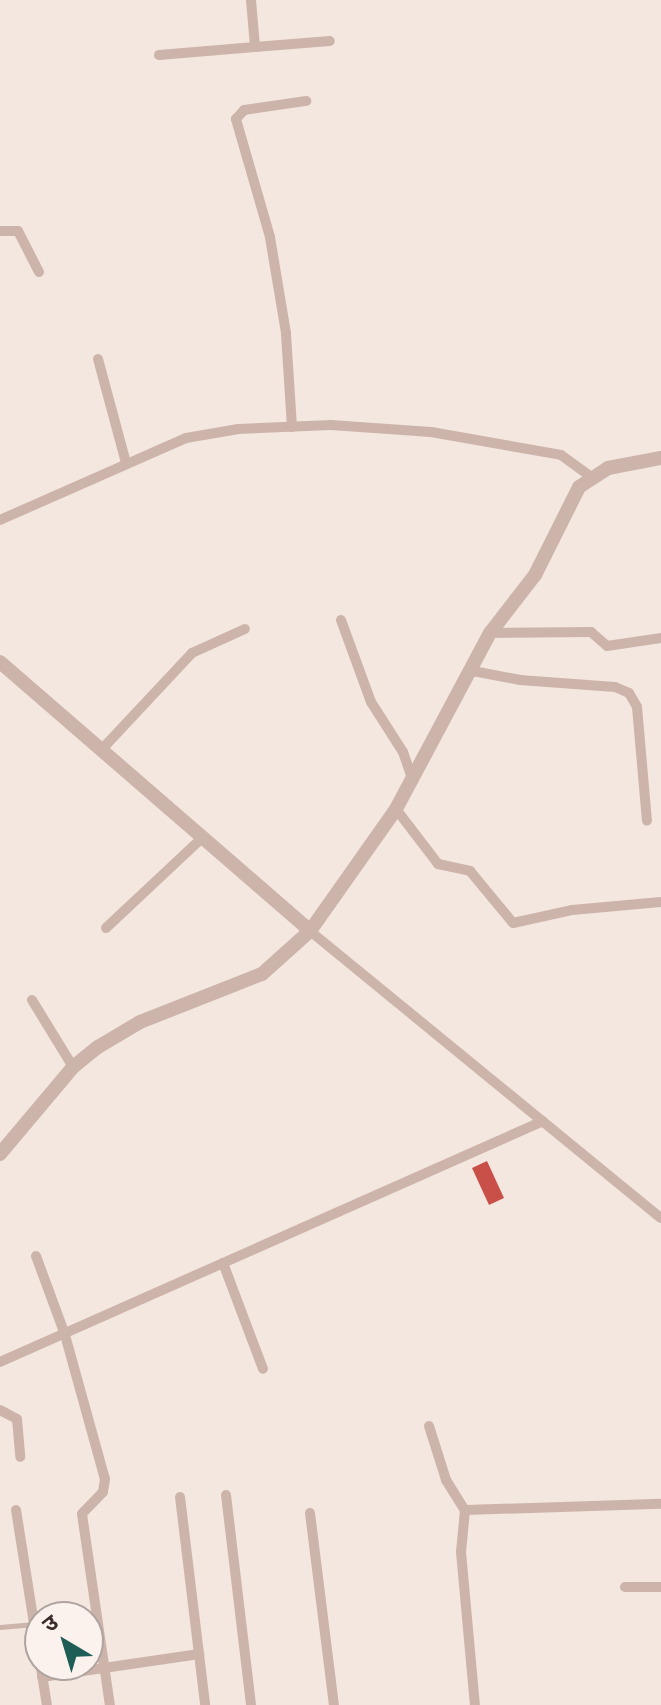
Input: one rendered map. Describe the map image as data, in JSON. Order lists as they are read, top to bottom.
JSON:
{
  "north": "top left"
}
